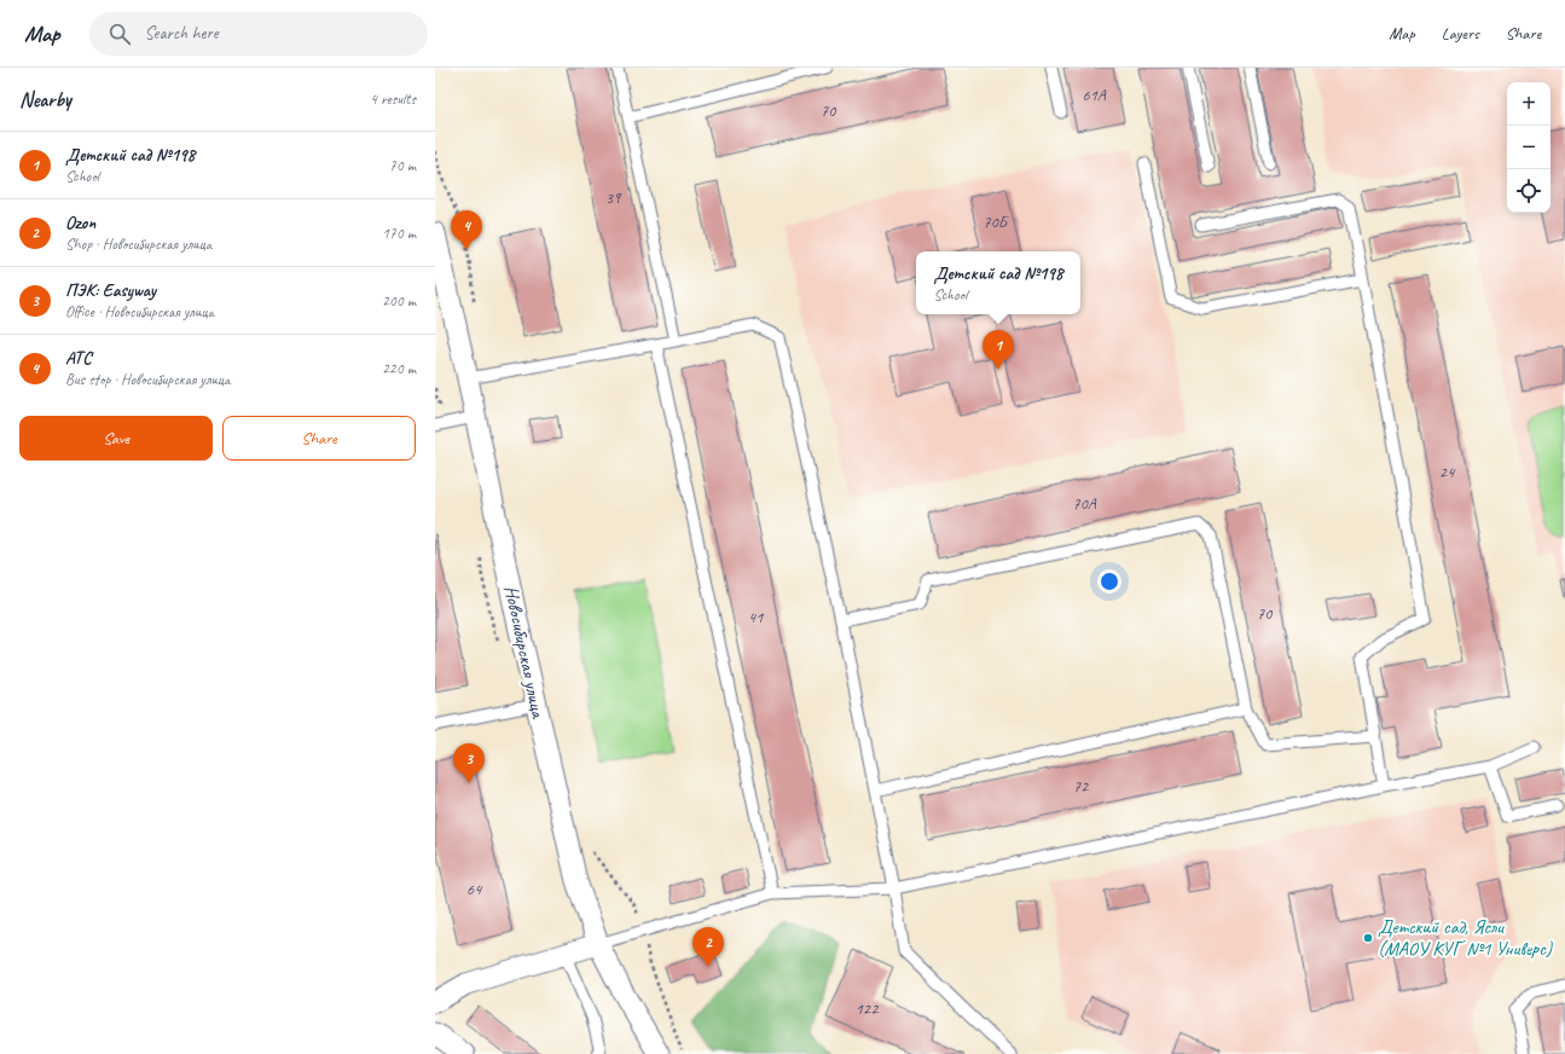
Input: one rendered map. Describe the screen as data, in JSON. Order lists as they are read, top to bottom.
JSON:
{
  "streets": {
    "street": ["Новосибирская улица"]
  },
  "places": ["Детский сад, Ясли (МАОУ КУГ №1 Универс)"],
  "house_numbers": [
    "61А",
    "70",
    "39",
    "70Б",
    "24",
    "70А",
    "70",
    "41",
    "72",
    "64",
    "122"
  ],
  "page": {
    "header": "Map",
    "search": "Search here",
    "nav": ["Map", "Layers", "Share"],
    "heading": ["Nearby", "4 results"],
    "map_buttons": ["+", "−"],
    "list": [
      {
        "mark": "1",
        "name": "Детский сад №198",
        "note": "School",
        "value": "70 m"
      },
      {
        "mark": "2",
        "name": "Ozon",
        "note": "Shop · Новосибирская улица",
        "value": "170 m"
      },
      {
        "mark": "3",
        "name": "ПЭК: Easyway",
        "note": "Office · Новосибирская улица",
        "value": "200 m"
      },
      {
        "mark": "4",
        "name": "АТС",
        "note": "Bus stop · Новосибирская улица",
        "value": "220 m"
      }
    ],
    "pins": [
      "4",
      "1",
      "3",
      "2"
    ],
    "popup": ["Детский сад №198", "School"],
    "buttons": ["Save", "Share"]
  }
}
